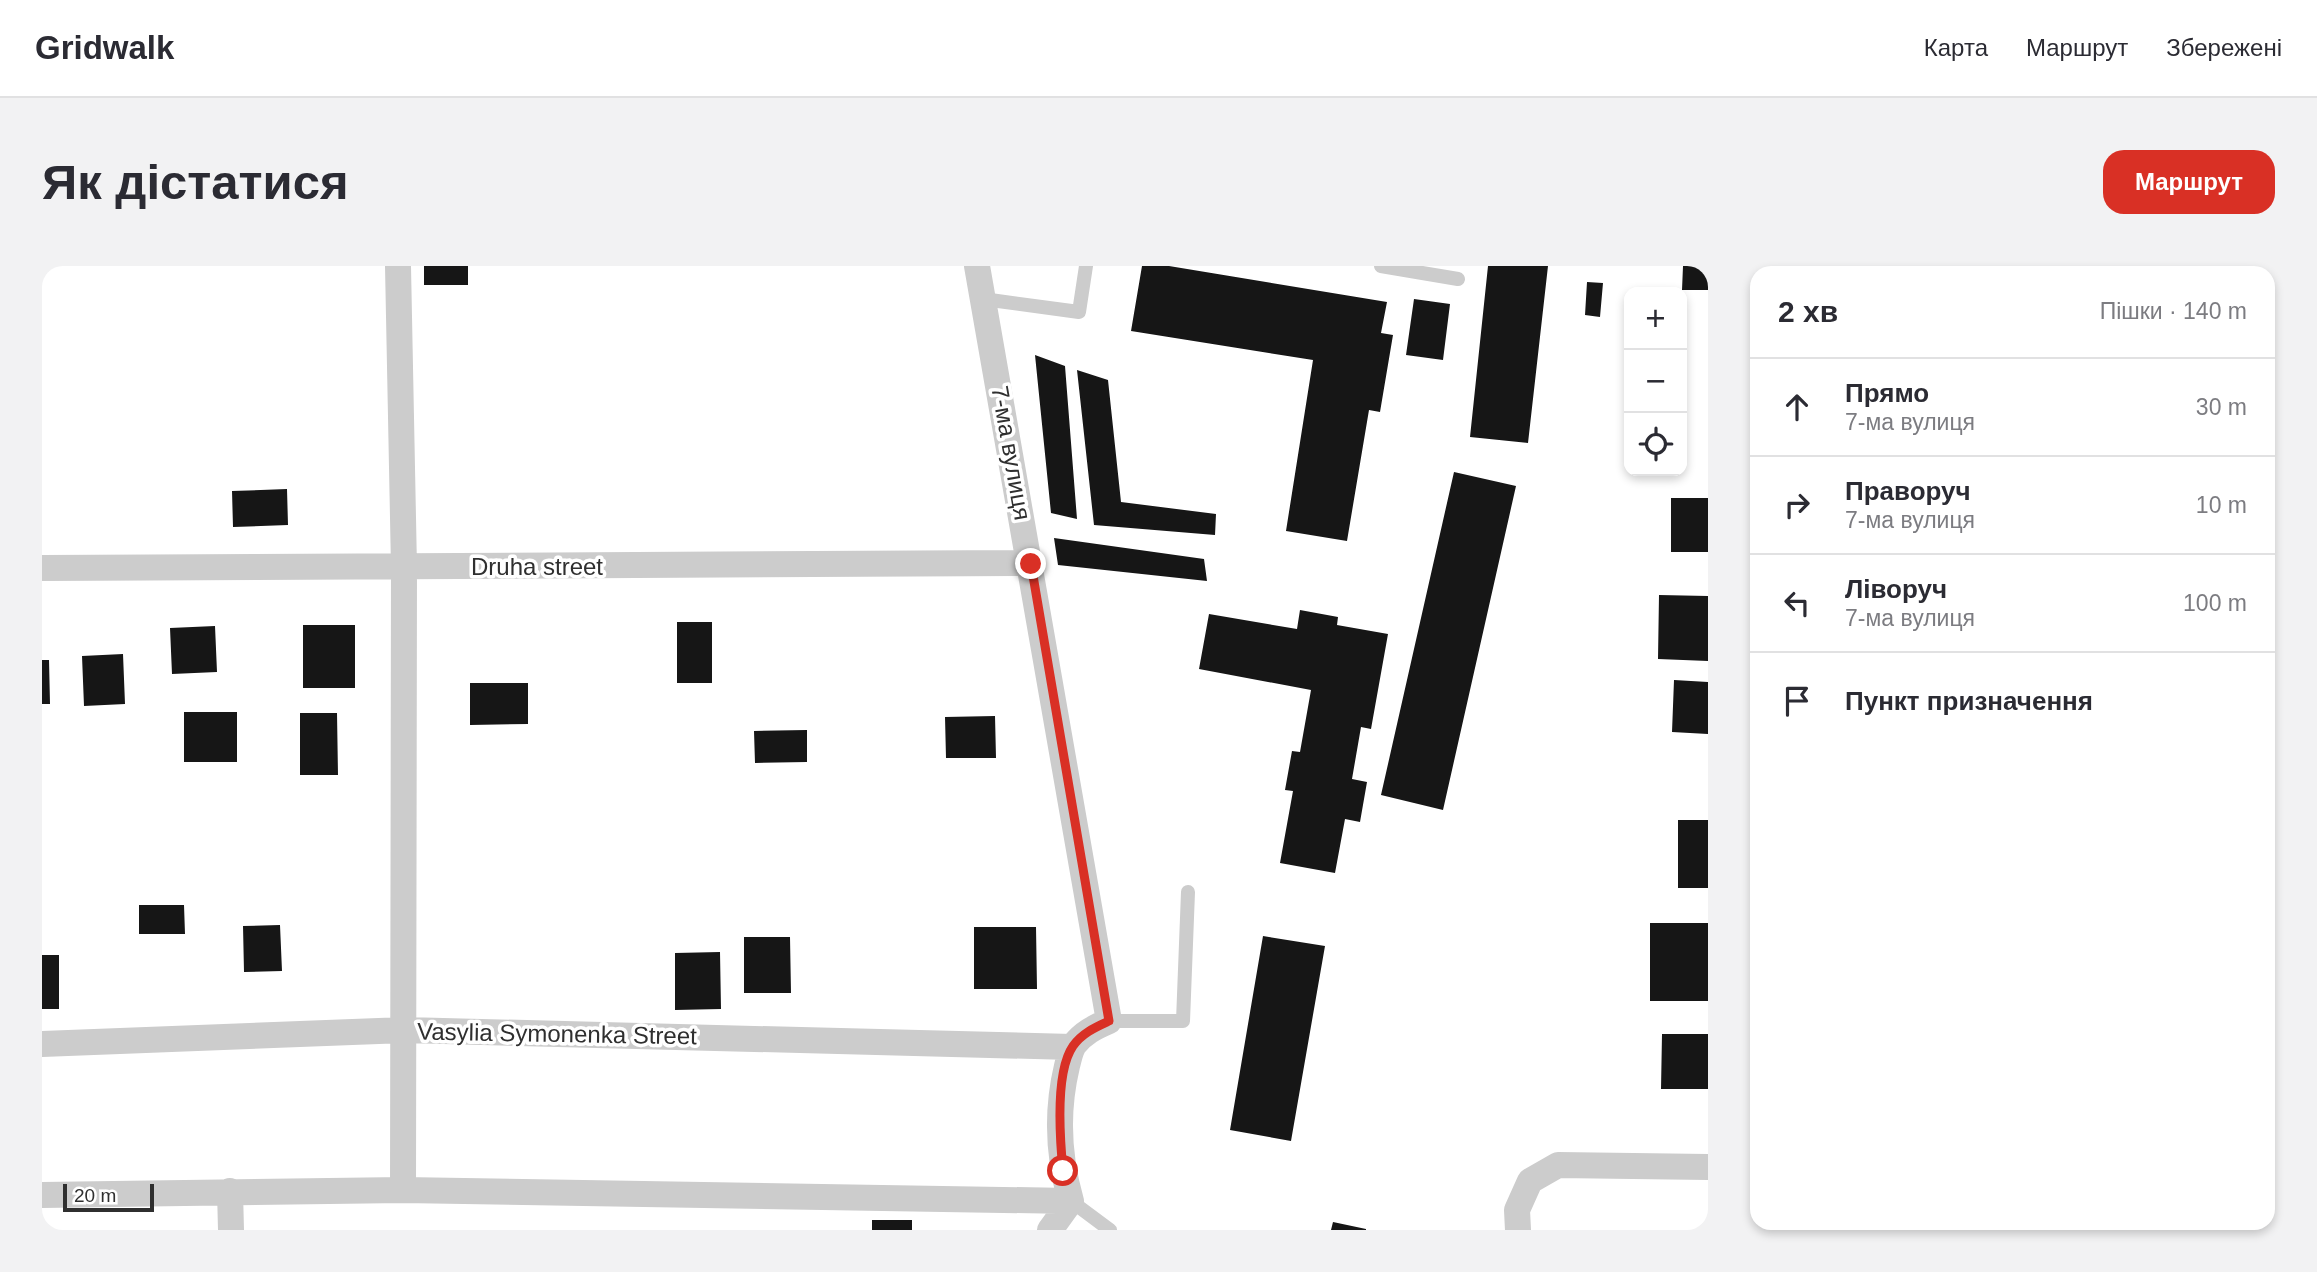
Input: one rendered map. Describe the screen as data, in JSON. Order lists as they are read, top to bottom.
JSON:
{
  "streets": {
    "street": ["7-ма вулиця", "Druha street", "Vasylia Symonenka Street"]
  },
  "crossings": [
    ["7-ма вулиця", "Druha street"]
  ],
  "scale_bar": "20 m",
  "page": {
    "header": "Gridwalk",
    "nav": ["Карта", "Маршрут", "Збережені"],
    "buttons": "Маршрут",
    "title": "Як дістатися",
    "heading": ["2 хв", "Пішки · 140 m"],
    "map_buttons": ["+", "−"],
    "list": [
      ["Прямо", "7-ма вулиця", "30 m"],
      ["Праворуч", "7-ма вулиця", "10 m"],
      ["Ліворуч", "7-ма вулиця", "100 m"],
      "Пункт призначення"
    ],
    "scale": "20 m"
  }
}
